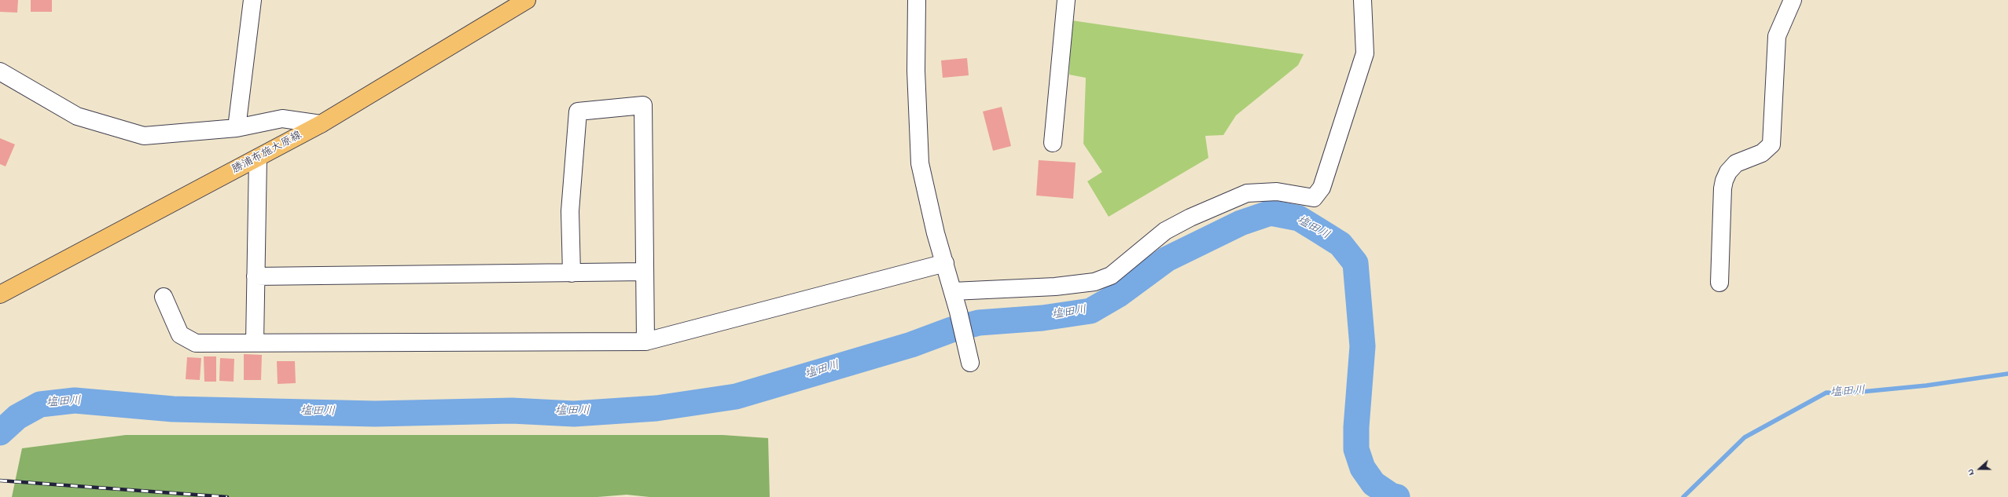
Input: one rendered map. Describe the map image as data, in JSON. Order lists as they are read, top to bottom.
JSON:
{
  "streets": {
    "main road": ["勝浦布施大原線"]
  },
  "water": ["塩田川"],
  "north": "left"
}
